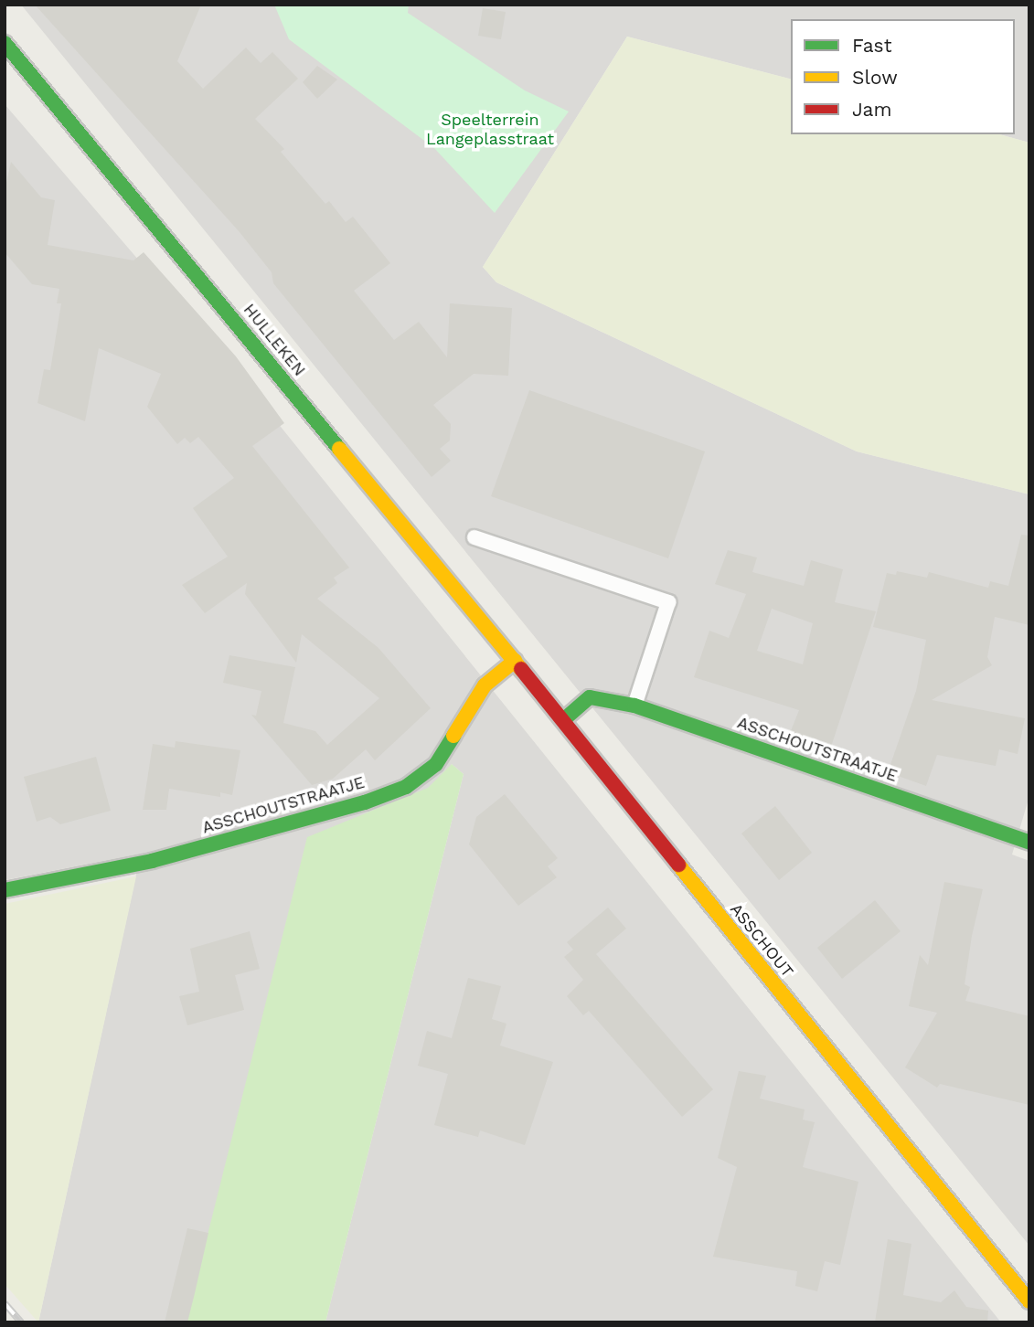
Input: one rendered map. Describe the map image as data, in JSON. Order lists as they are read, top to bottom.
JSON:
{
  "streets": {
    "main road": ["HULLEKEN", "ASSCHOUTSTRAATJE", "ASSCHOUT"]
  },
  "crossings": [
    ["HULLEKEN", "ASSCHOUTSTRAATJE"],
    ["HULLEKEN", "ASSCHOUT"],
    ["ASSCHOUTSTRAATJE", "ASSCHOUT"]
  ],
  "parks": ["Speelterrein Langeplasstraat"],
  "legend": ["Fast", "Slow", "Jam"]
}
